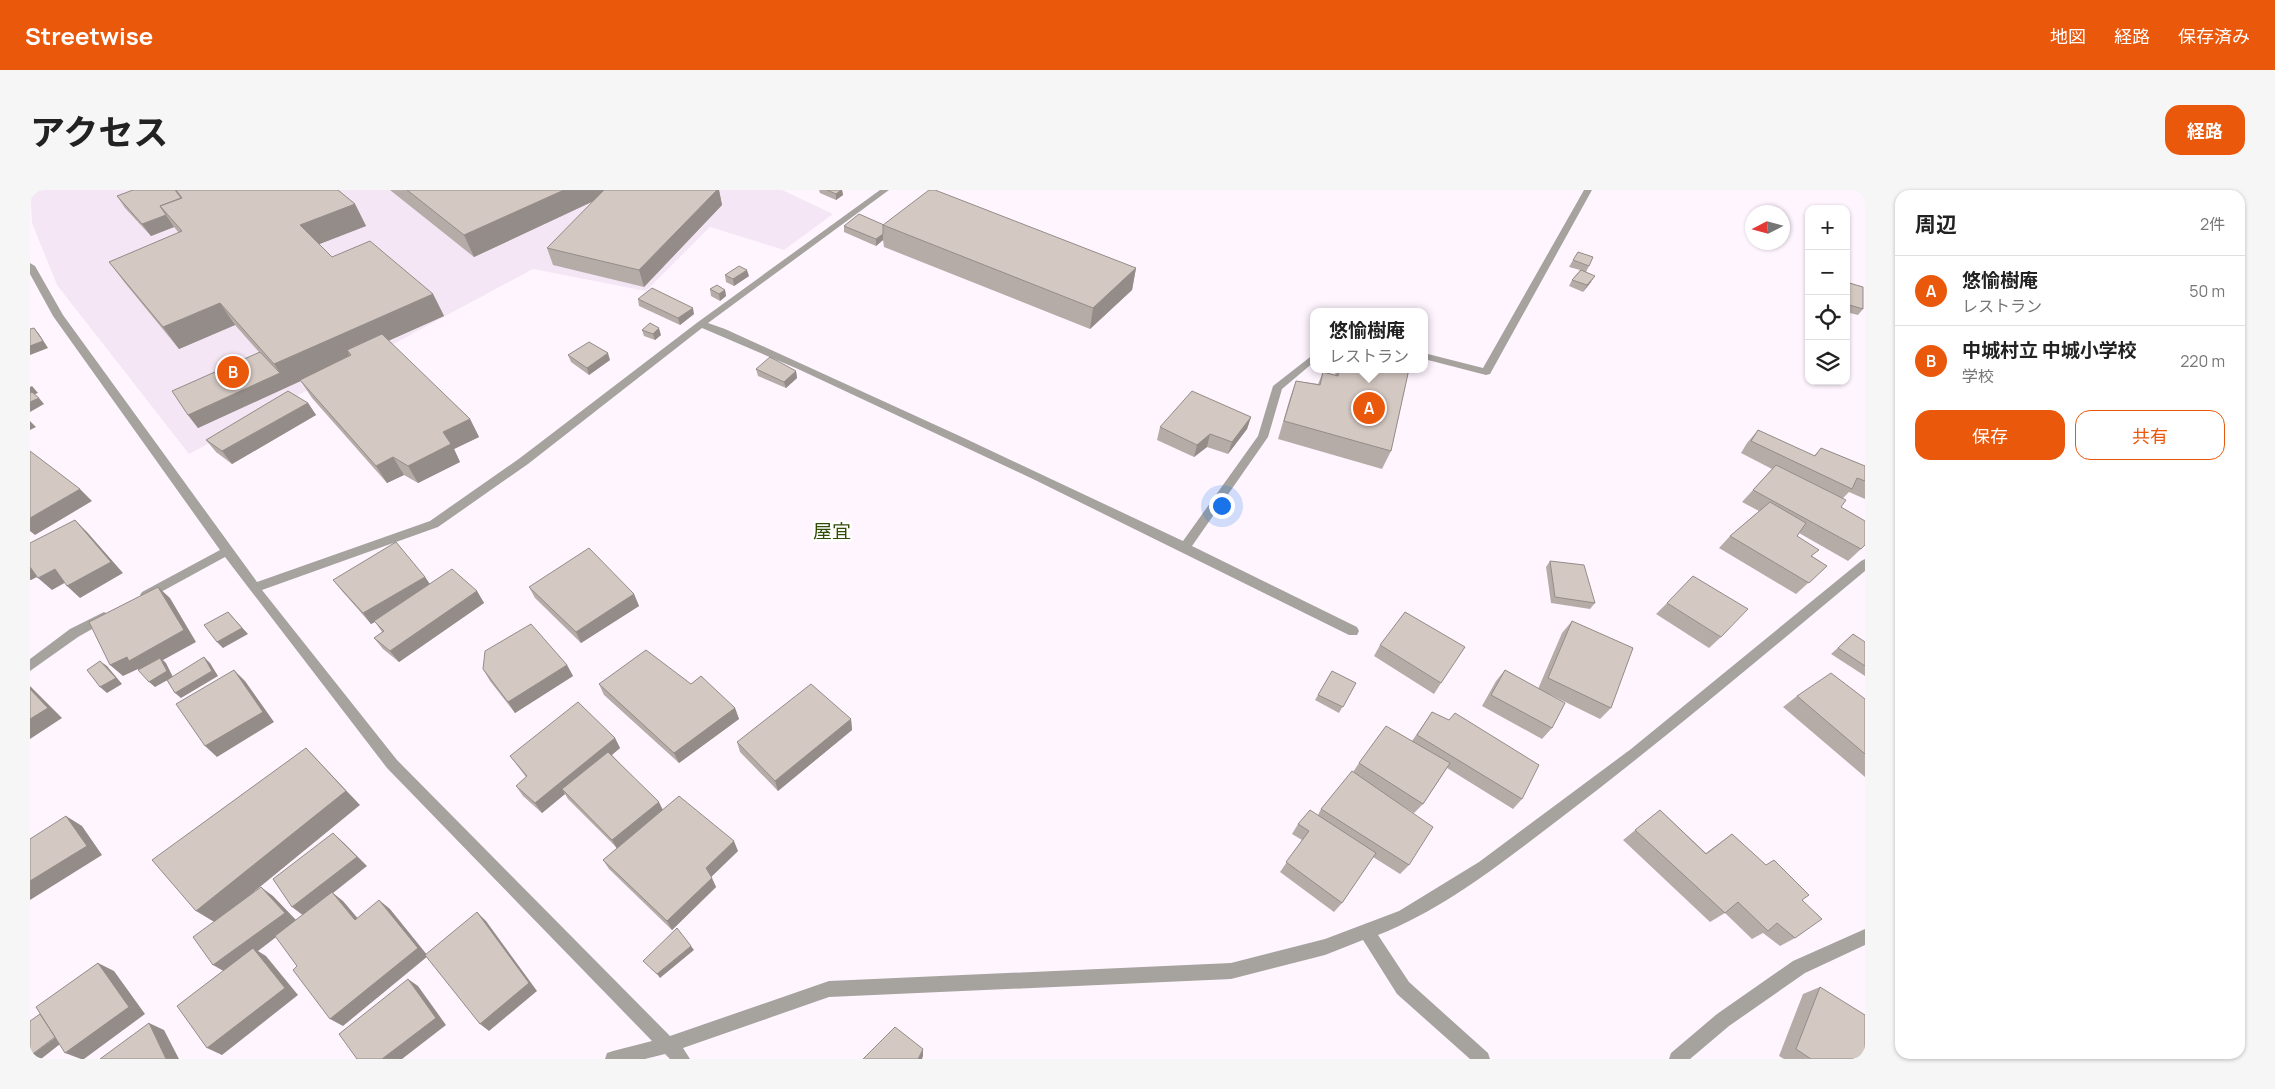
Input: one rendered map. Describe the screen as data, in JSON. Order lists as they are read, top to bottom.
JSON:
{
  "districts": ["屋宜"],
  "north": "left",
  "page": {
    "header": "Streetwise",
    "nav": ["地図", "経路", "保存済み"],
    "title": "アクセス",
    "buttons": [
      "経路",
      ["保存", "共有"]
    ],
    "heading": ["周辺", "2件"],
    "map_buttons": ["+", "−"],
    "list": [
      {
        "mark": "A",
        "name": "悠愉樹庵",
        "note": "レストラン",
        "value": "50 m"
      },
      {
        "mark": "B",
        "name": "中城村立 中城小学校",
        "note": "学校",
        "value": "220 m"
      }
    ],
    "popup": ["悠愉樹庵", "レストラン"],
    "pins": ["B", "A"]
  }
}
